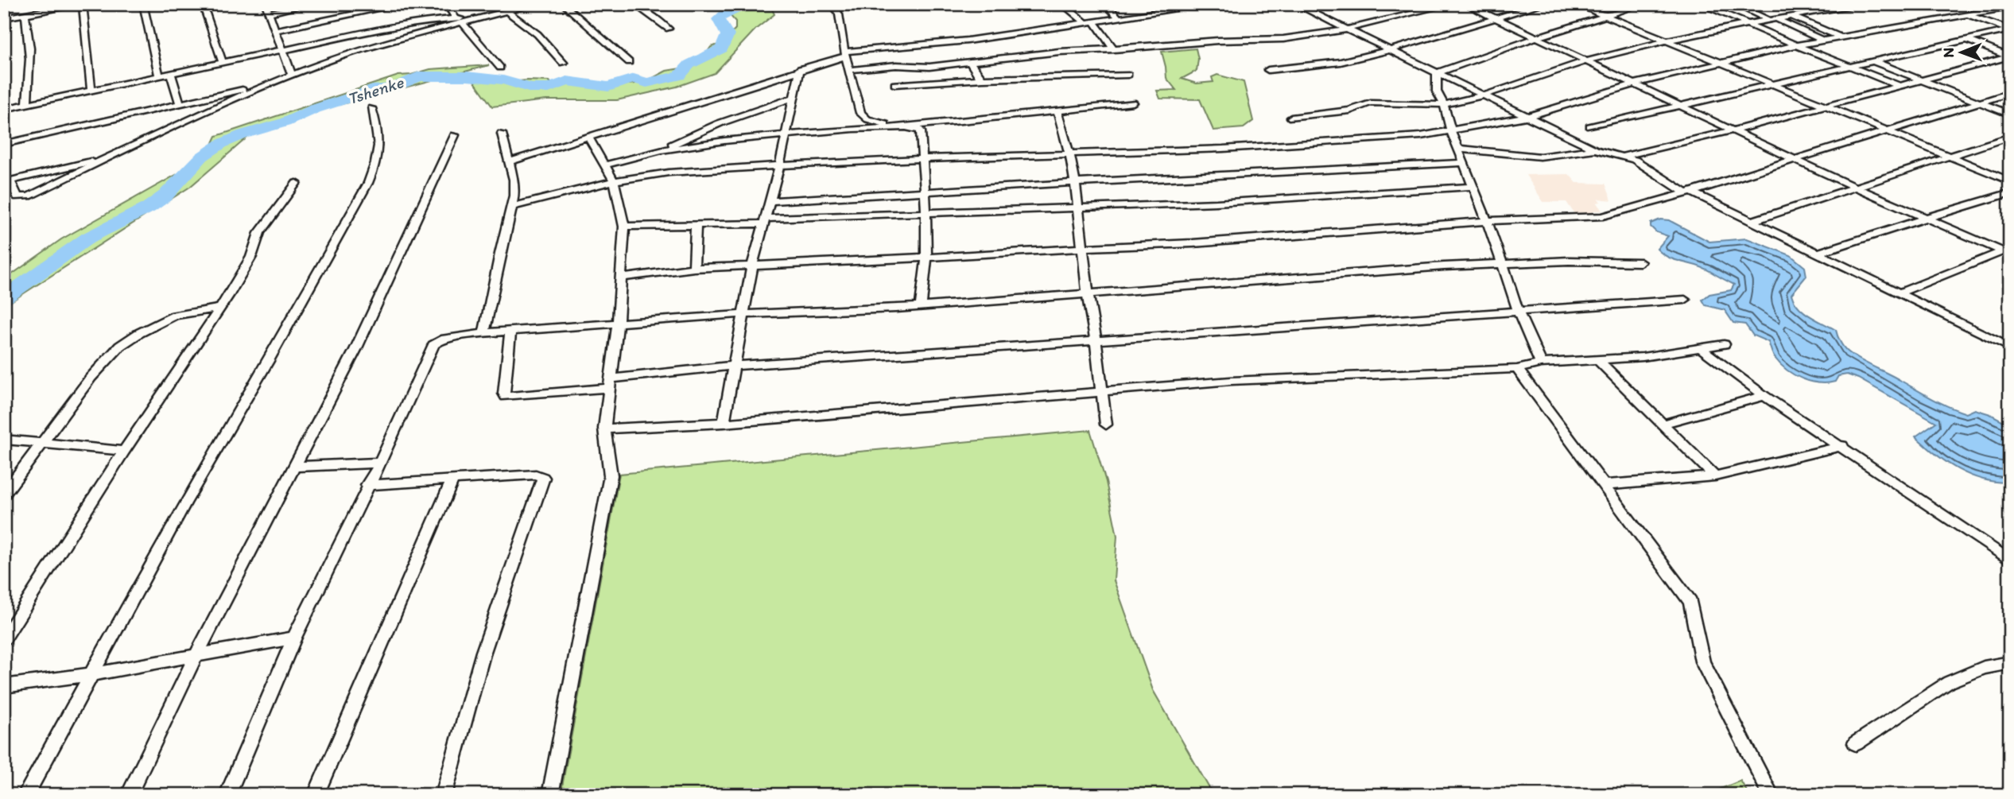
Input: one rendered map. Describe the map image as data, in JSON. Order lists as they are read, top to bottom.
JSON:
{
  "water": ["Tshenke"],
  "north": "left"
}
